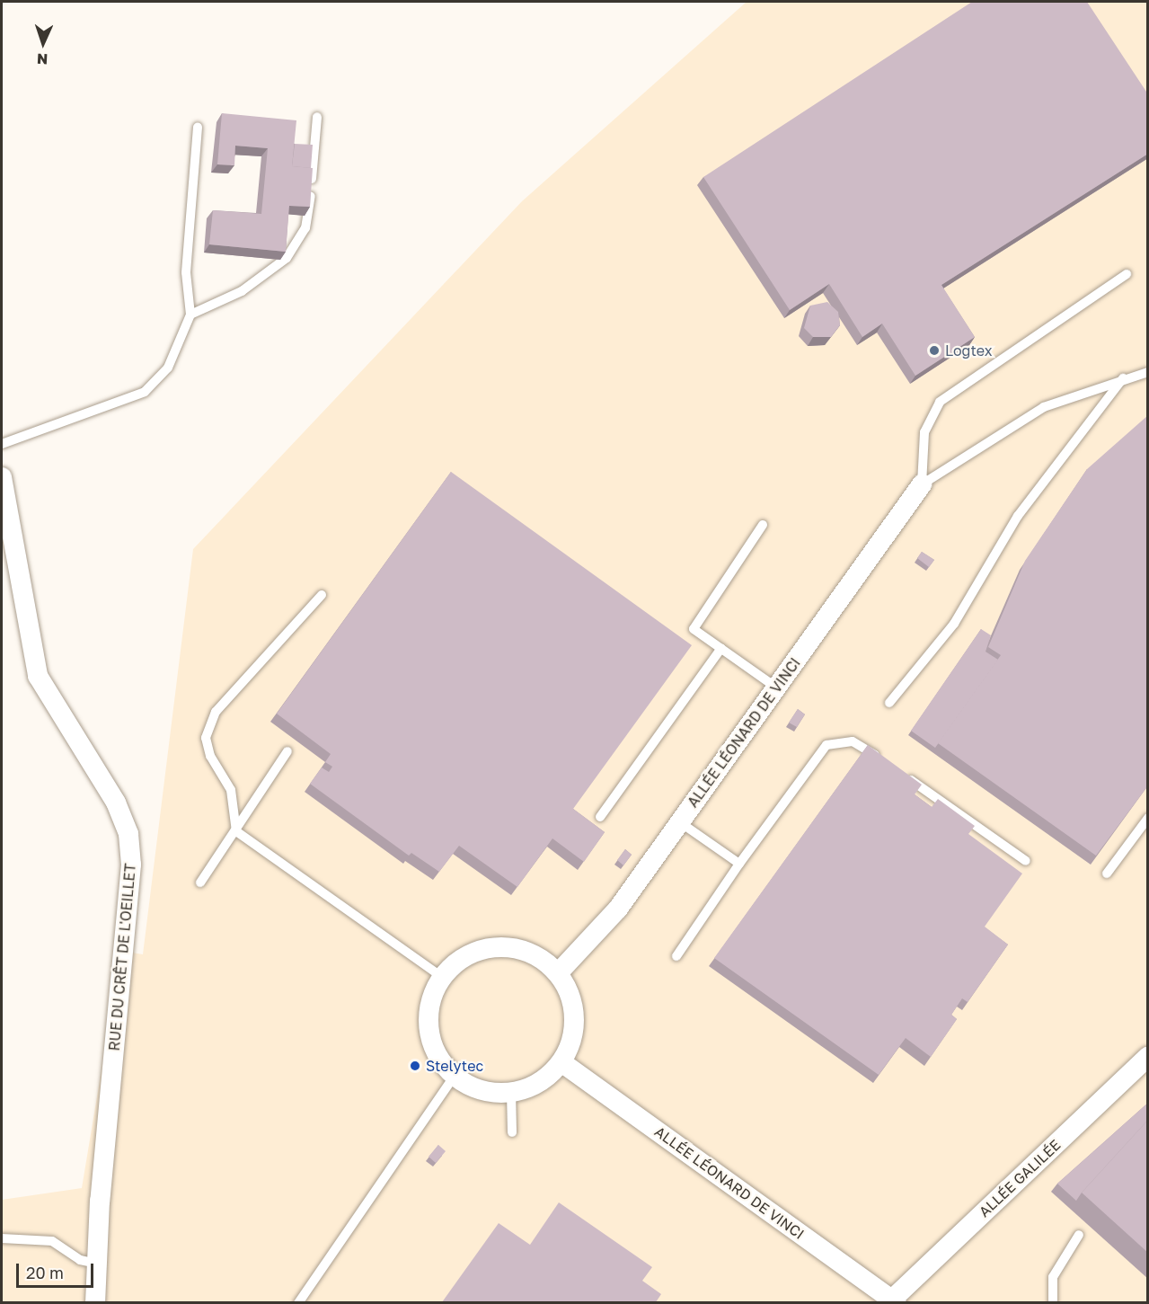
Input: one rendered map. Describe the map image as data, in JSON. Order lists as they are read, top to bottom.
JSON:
{
  "streets": {
    "street": ["ALLÉE LÉONARD DE VINCI", "RUE DU CRÊT DE L'OEILLET", "ALLÉE GALILÉE"]
  },
  "crossings": [
    ["ALLÉE LÉONARD DE VINCI", "ALLÉE GALILÉE"]
  ],
  "places": ["Logtex", "Stelytec"],
  "scale_bar": "20 m",
  "north": "bottom"
}
